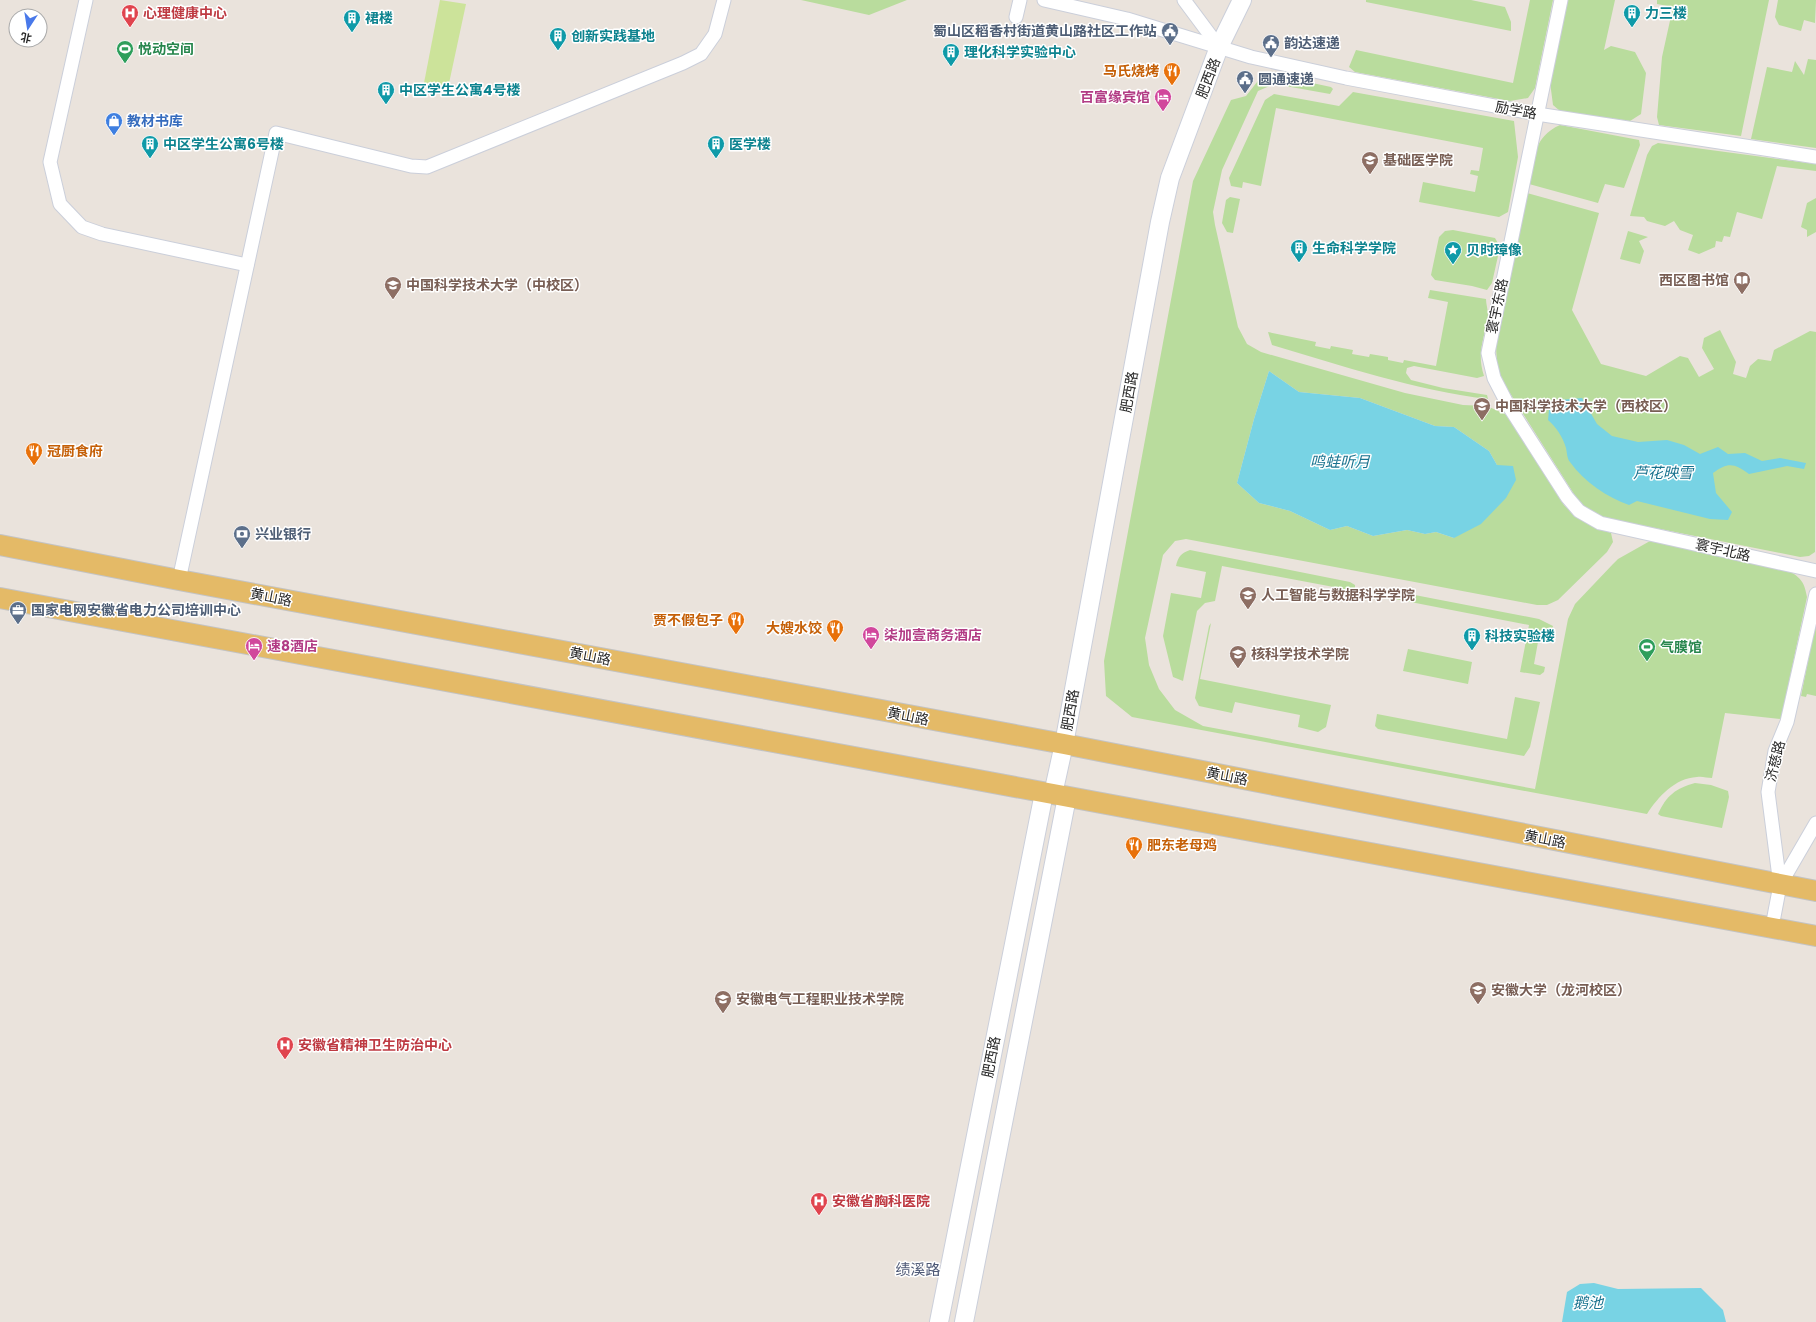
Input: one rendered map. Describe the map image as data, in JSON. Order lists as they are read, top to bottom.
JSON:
{
  "streets": {
    "main road": ["肥西路", "黄山路"],
    "street": [
      "励学路",
      "寰宇东路",
      "寰宇北路",
      "济慈路"
    ]
  },
  "crossings": [
    ["肥西路", "励学路"],
    ["肥西路", "黄山路"],
    ["励学路", "寰宇东路"],
    ["寰宇东路", "寰宇北路"],
    ["黄山路", "济慈路"]
  ],
  "districts": ["绩溪路"],
  "water": ["鸣蛙听月", "芦花映雪", "鹅池"],
  "places": {
    "hospital": ["心理健康中心", "安徽省精神卫生防治中心", "安徽省胸科医院"],
    "building": [
      "力三楼",
      "裙楼",
      "创新实践基地",
      "理化科学实验中心",
      "中区学生公寓4号楼",
      "中区学生公寓6号楼",
      "医学楼",
      "生命科学学院",
      "科技实验楼"
    ],
    "public building": ["蜀山区稻香村街道黄山路社区工作站", "韵达速递", "圆通速递"],
    "sports": ["悦动空间", "气膜馆"],
    "restaurant": [
      "马氏烧烤",
      "冠厨食府",
      "贾不假包子",
      "大嫂水饺",
      "肥东老母鸡"
    ],
    "hotel": ["百富缘宾馆", "柒加壹商务酒店", "速8酒店"],
    "shop": ["教材书库"],
    "school or university": [
      "基础医学院",
      "中国科学技术大学（中校区）",
      "中国科学技术大学（西校区）",
      "人工智能与数据科学学院",
      "核科学技术学院",
      "安徽大学（龙河校区）",
      "安徽电气工程职业技术学院"
    ],
    "place": ["贝时璋像"],
    "library": ["西区图书馆"],
    "bank": ["兴业银行"],
    "office": ["国家电网安徽省电力公司培训中心"]
  },
  "north": "bottom"
}
